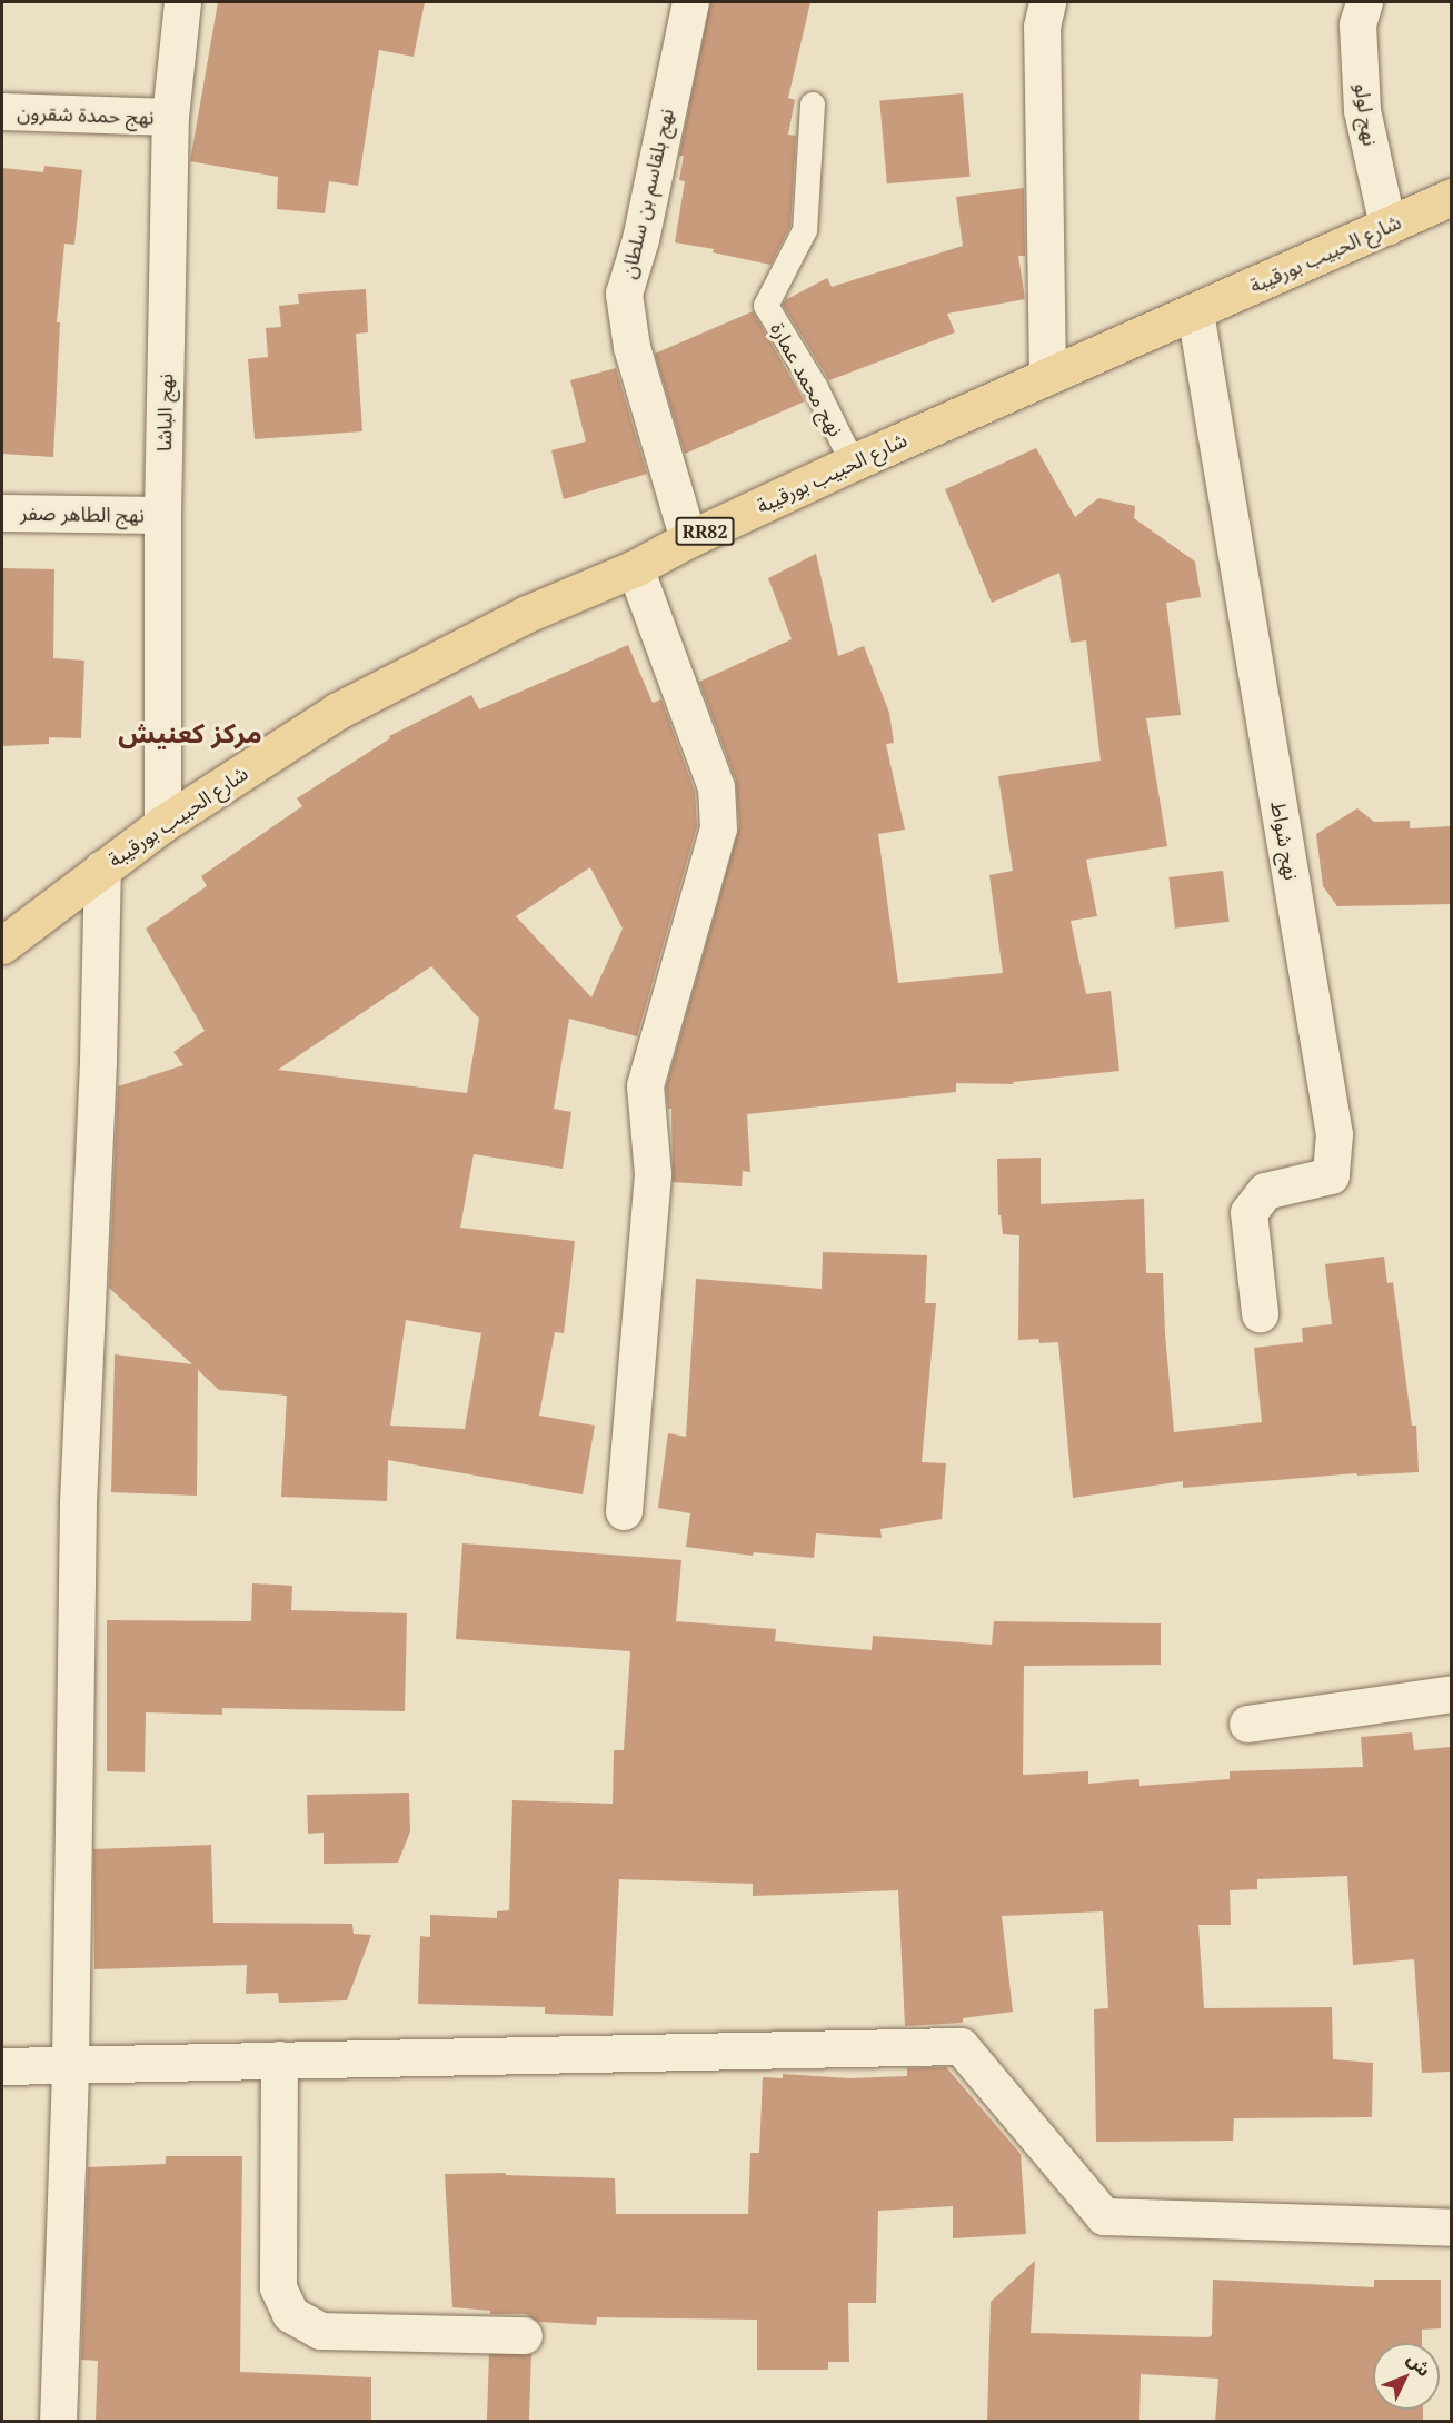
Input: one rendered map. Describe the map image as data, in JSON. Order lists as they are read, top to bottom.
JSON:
{
  "streets": {
    "main road": ["شارع الحبيب بورقيبة", "RR82"],
    "street": [
      "نهج حمدة شقرون",
      "نهج لولو",
      "نهج بلقاسم بن سلطان",
      "نهج الباشا",
      "نهج الطاهر صفر",
      "نهج شواط"
    ],
    "lane": ["نهج محمد عمارة"]
  },
  "crossings": [
    ["نهج حمدة شقرون", "نهج الباشا"],
    ["نهج لولو", "شارع الحبيب بورقيبة"],
    ["نهج بلقاسم بن سلطان", "شارع الحبيب بورقيبة"],
    ["شارع الحبيب بورقيبة", "نهج محمد عمارة"],
    ["شارع الحبيب بورقيبة", "نهج الباشا"],
    ["شارع الحبيب بورقيبة", "نهج شواط"],
    ["نهج الباشا", "نهج الطاهر صفر"]
  ],
  "districts": ["مركز كعنيش"],
  "north": "top right"
}
